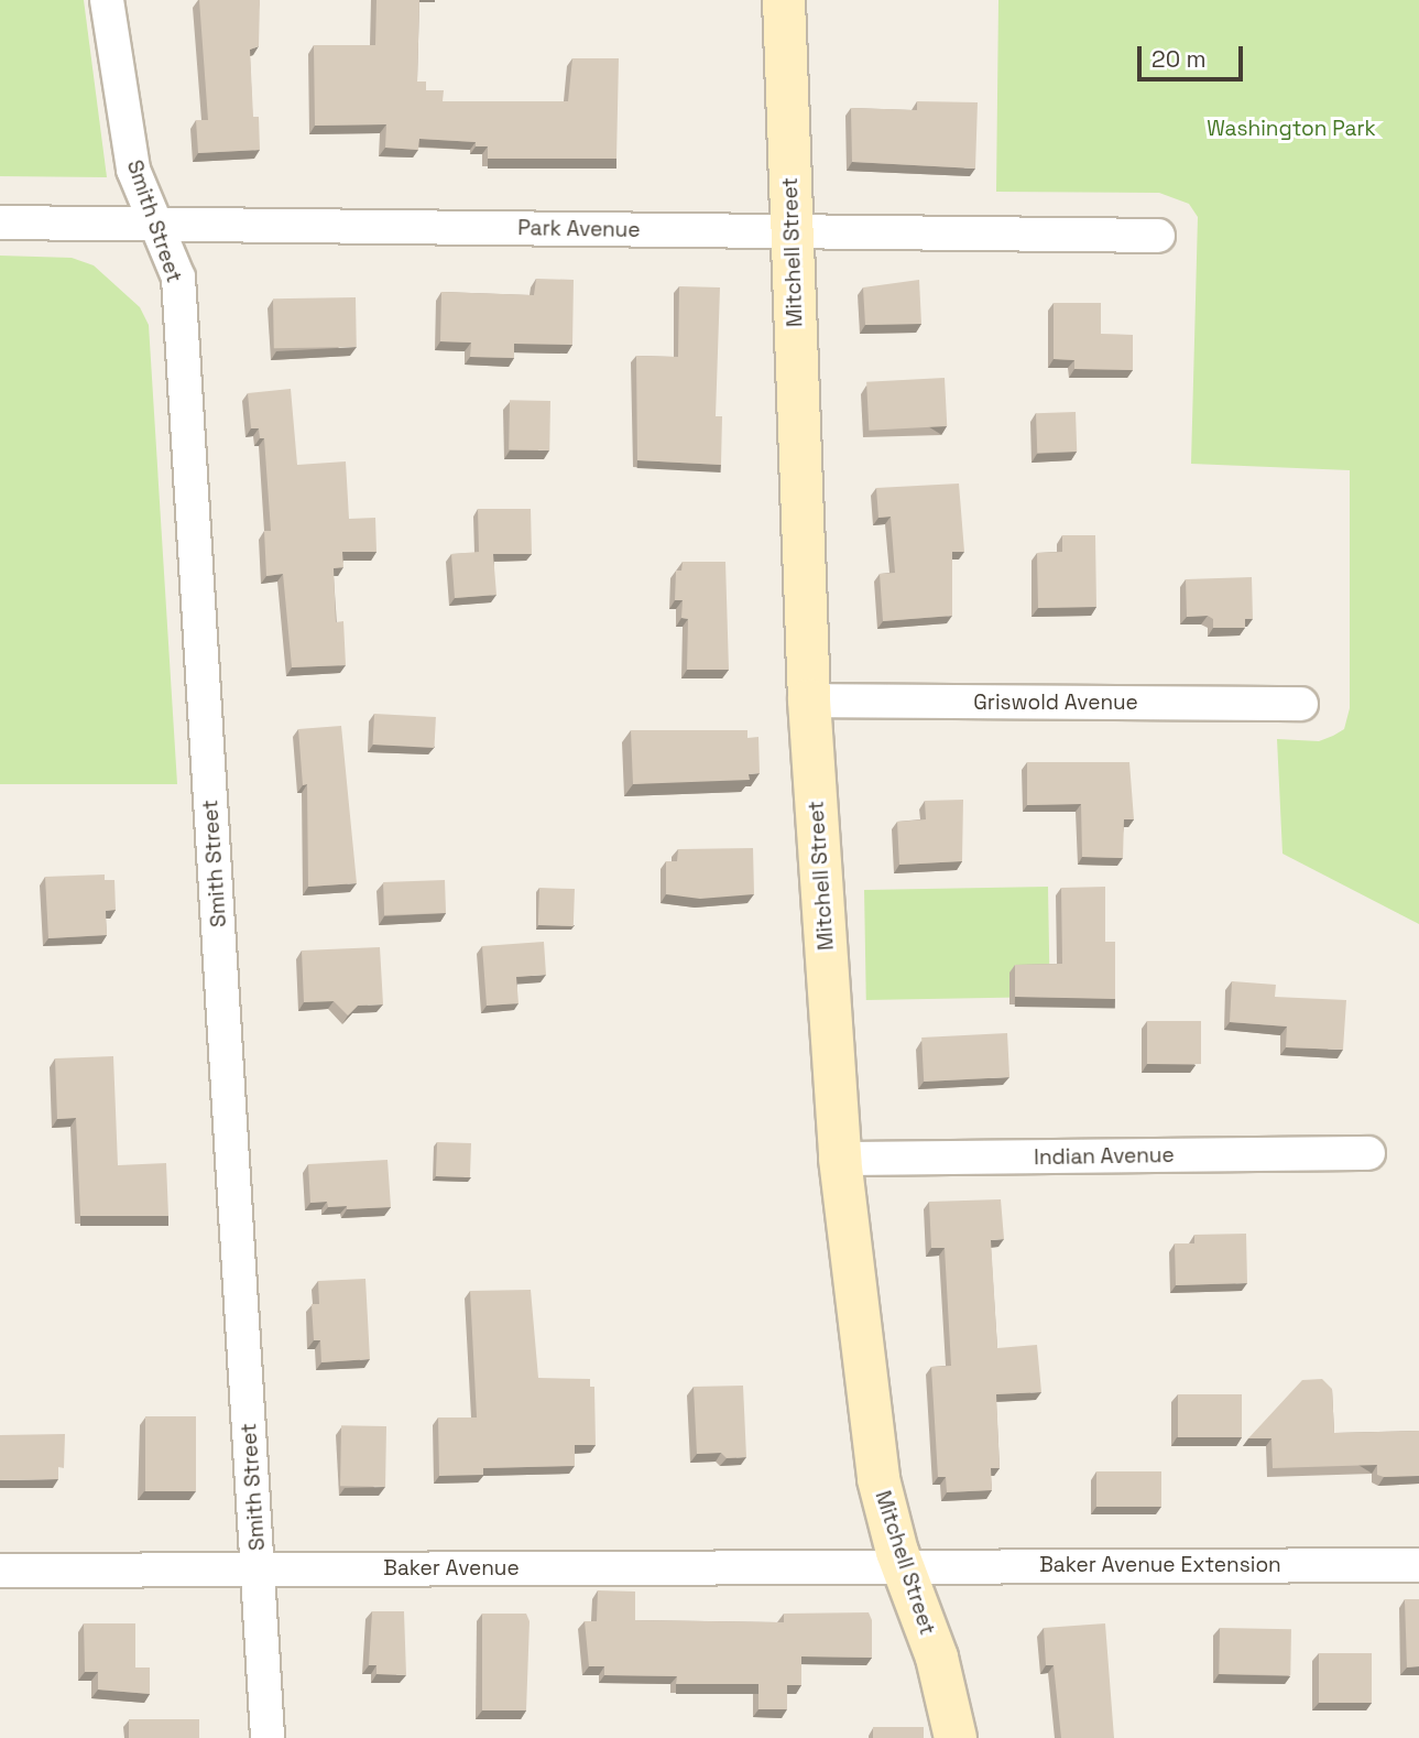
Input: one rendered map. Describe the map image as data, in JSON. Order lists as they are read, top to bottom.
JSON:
{
  "streets": {
    "main road": ["Mitchell Street"],
    "street": [
      "Smith Street",
      "Park Avenue",
      "Griswold Avenue",
      "Indian Avenue",
      "Baker Avenue Extension",
      "Baker Avenue"
    ]
  },
  "crossings": [
    ["Smith Street", "Park Avenue"],
    ["Smith Street", "Baker Avenue"],
    ["Park Avenue", "Mitchell Street"],
    ["Mitchell Street", "Griswold Avenue"],
    ["Mitchell Street", "Indian Avenue"],
    ["Mitchell Street", "Baker Avenue Extension"],
    ["Mitchell Street", "Baker Avenue"],
    ["Baker Avenue Extension", "Baker Avenue"]
  ],
  "parks": ["Washington Park"],
  "scale_bar": "20 m"
}
